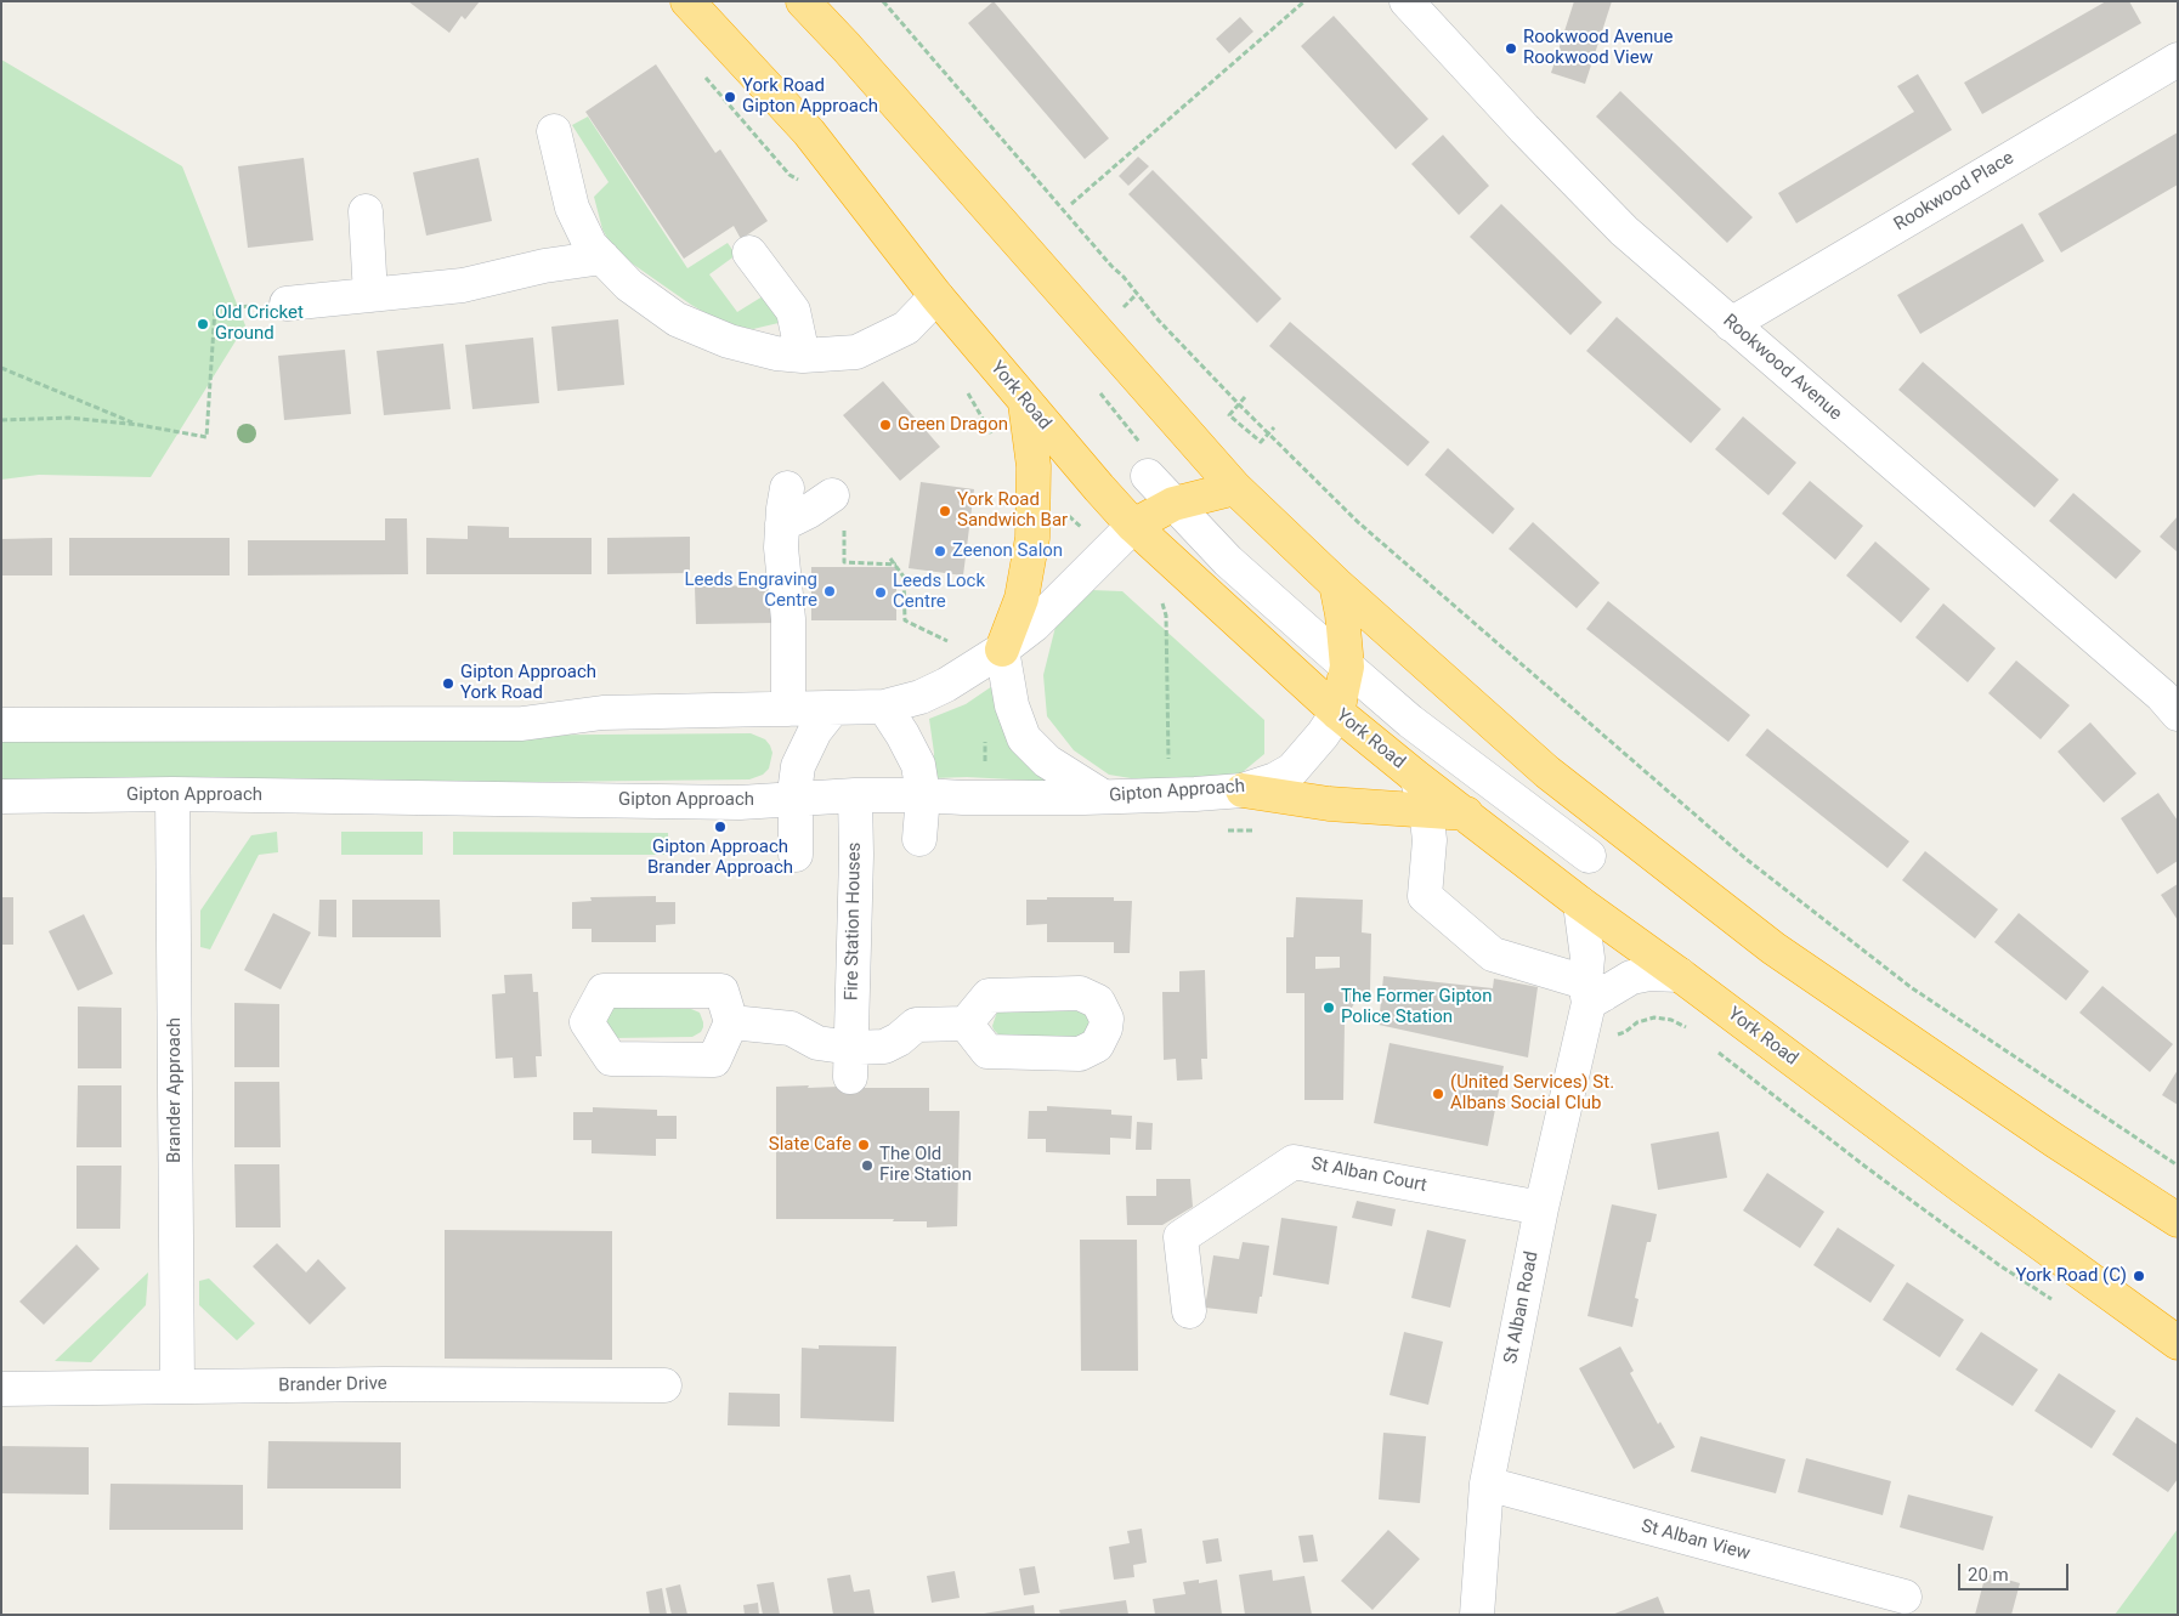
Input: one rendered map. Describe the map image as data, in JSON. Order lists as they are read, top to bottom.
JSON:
{
  "streets": {
    "highway": ["York Road"],
    "street": [
      "Rookwood Place",
      "Rookwood Avenue",
      "Gipton Approach",
      "Fire Station Houses",
      "Brander Approach",
      "St Alban Court",
      "St Alban Road",
      "Brander Drive",
      "St Alban View"
    ]
  },
  "crossings": [
    ["Rookwood Place", "Rookwood Avenue"],
    ["York Road", "Gipton Approach"],
    ["York Road", "St Alban Road"],
    ["Gipton Approach", "Fire Station Houses"],
    ["Gipton Approach", "Brander Approach"],
    ["Brander Approach", "Brander Drive"],
    ["St Alban Court", "St Alban Road"],
    ["St Alban Road", "St Alban View"]
  ],
  "places": [
    "Rookwood Avenue Rookwood View",
    "York Road Gipton Approach",
    "Old Cricket Ground",
    "Green Dragon",
    "York Road Sandwich Bar",
    "Zeenon Salon",
    "Leeds Engraving Centre",
    "Leeds Lock Centre",
    "Gipton Approach York Road",
    "Gipton Approach Brander Approach",
    "The Former Gipton Police Station",
    "(United Services) St. Albans Social Club",
    "Slate Cafe",
    "The Old Fire Station",
    "York Road (C)"
  ],
  "scale_bar": "20 m"
}
